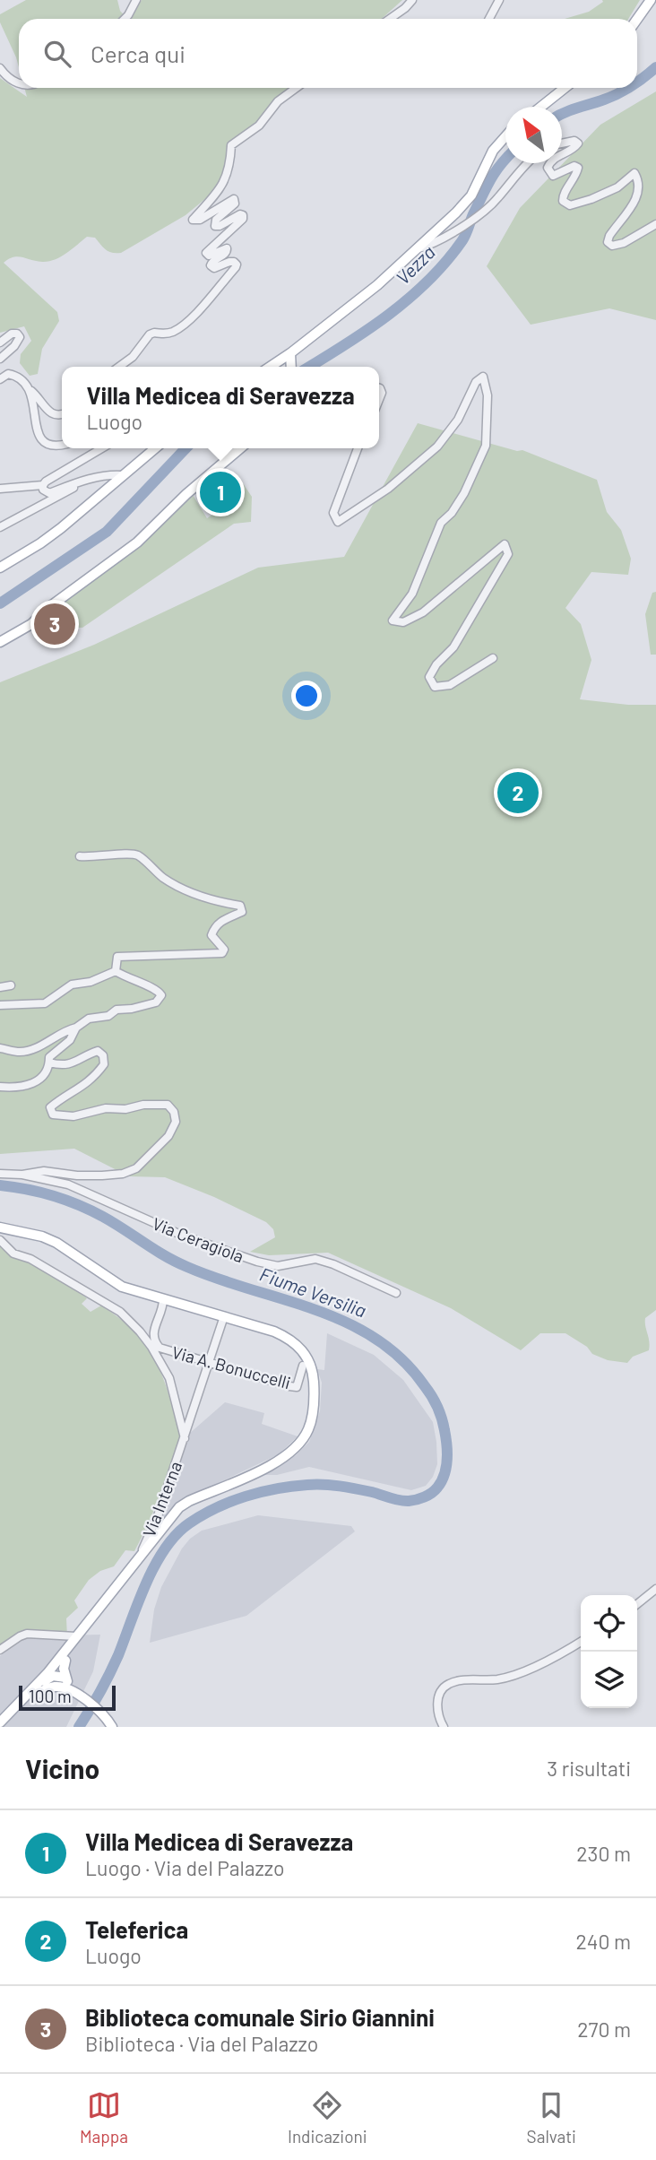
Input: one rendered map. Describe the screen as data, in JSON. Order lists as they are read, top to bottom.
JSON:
{
  "streets": {
    "street": ["Via Ceragiola", "Via A. Bonuccelli", "Via Interna"]
  },
  "crossings": [
    ["Via A. Bonuccelli", "Via Interna"]
  ],
  "water": ["Vezza", "Fiume Versilia"],
  "scale_bar": "100 m",
  "north": "top left",
  "page": {
    "search": "Cerca qui",
    "popup": ["Villa Medicea di Seravezza", "Luogo"],
    "pins": ["1", "3", "2"],
    "scale": "100 m",
    "heading": ["Vicino", "3 risultati"],
    "list": [
      {
        "mark": "1",
        "name": "Villa Medicea di Seravezza",
        "note": "Luogo · Via del Palazzo",
        "value": "230 m"
      },
      {
        "mark": "2",
        "name": "Teleferica",
        "note": "Luogo",
        "value": "240 m"
      },
      {
        "mark": "3",
        "name": "Biblioteca comunale Sirio Giannini",
        "note": "Biblioteca · Via del Palazzo",
        "value": "270 m"
      }
    ],
    "nav": ["Mappa", "Indicazioni", "Salvati"]
  }
}
